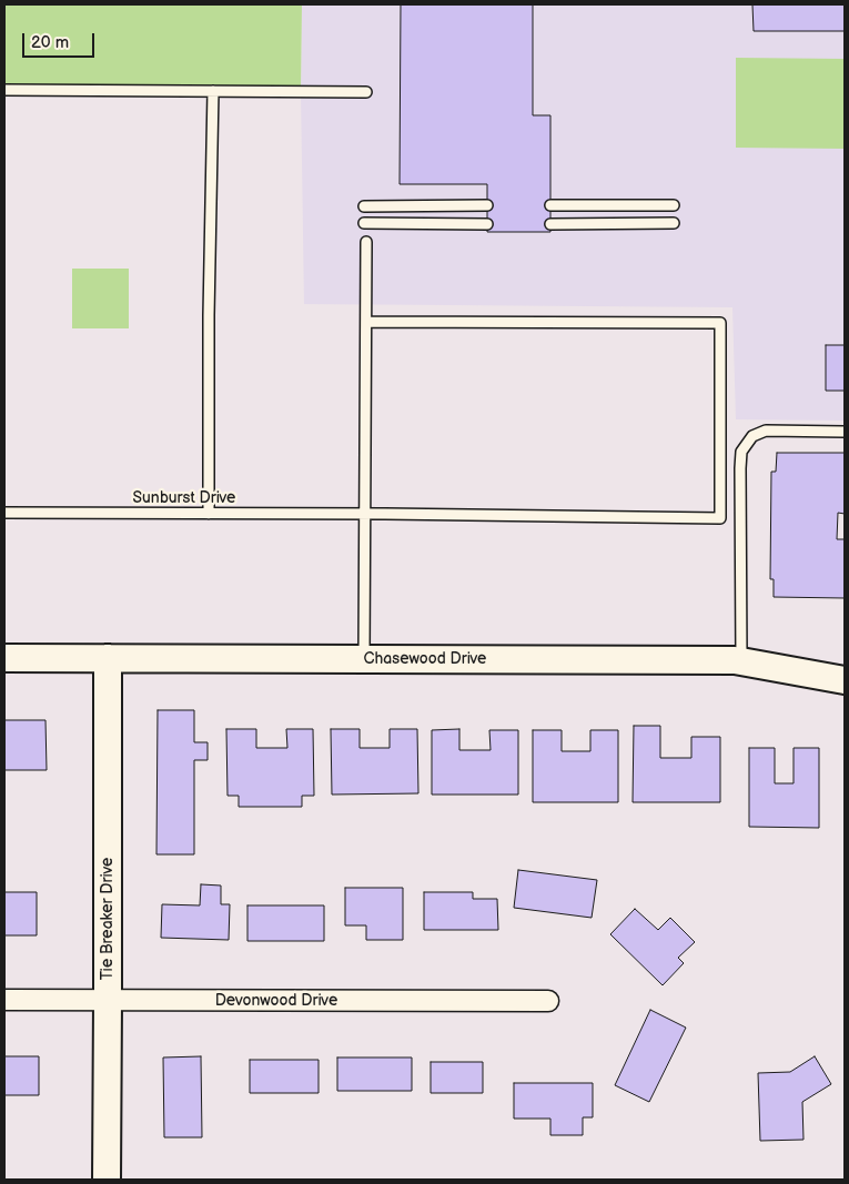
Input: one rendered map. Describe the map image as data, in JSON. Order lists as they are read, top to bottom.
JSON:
{
  "streets": {
    "street": ["Chasewood Drive", "Tie Breaker Drive", "Devonwood Drive"],
    "lane": ["Sunburst Drive"]
  },
  "crossings": [
    ["Chasewood Drive", "Tie Breaker Drive"],
    ["Tie Breaker Drive", "Devonwood Drive"]
  ],
  "scale_bar": "20 m"
}
